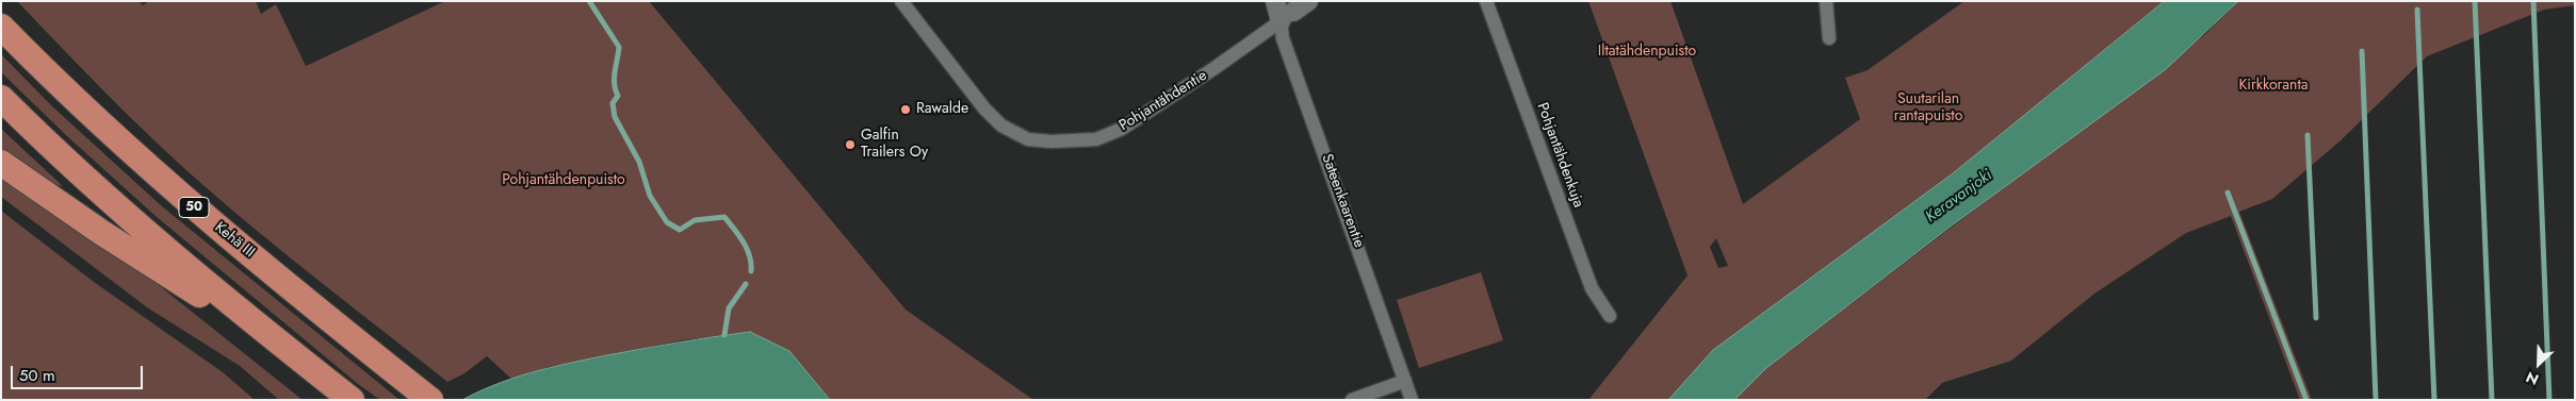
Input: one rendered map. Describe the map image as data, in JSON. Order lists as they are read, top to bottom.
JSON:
{
  "streets": {
    "highway": ["50", "Kehä III"],
    "street": ["Pohjantähdentie", "Pohjantähdenkuja", "Sateenkaarentie"]
  },
  "crossings": [
    ["Pohjantähdentie", "Sateenkaarentie"]
  ],
  "water": ["Keravanjoki"],
  "parks": [
    "Iltatähdenpuisto",
    "Kirkkoranta",
    "Suutarilan rantapuisto",
    "Pohjantähdenpuisto"
  ],
  "places": ["Rawalde", "Galfin Trailers Oy"],
  "scale_bar": "50 m",
  "north": "bottom left"
}
